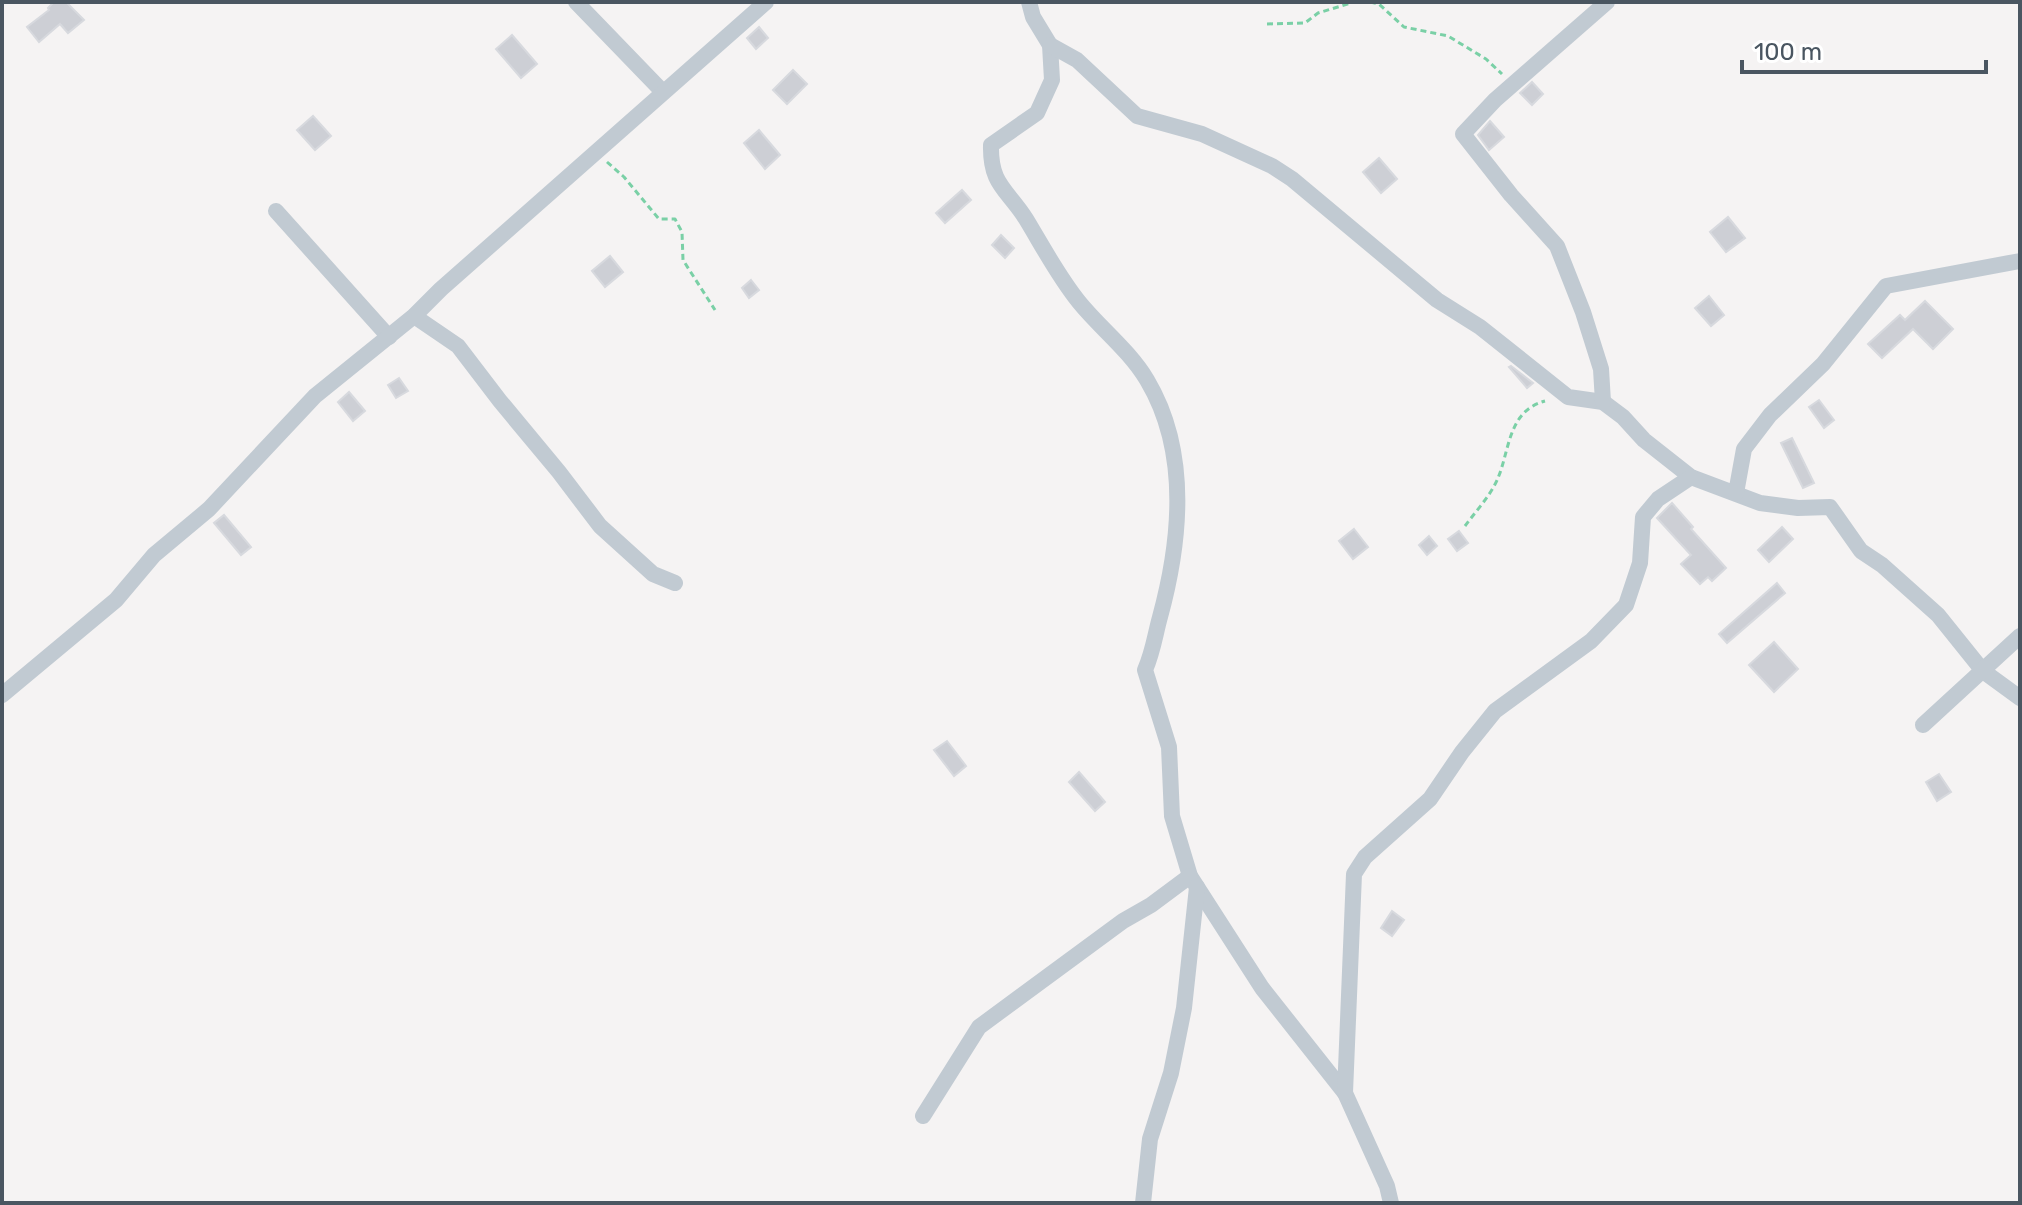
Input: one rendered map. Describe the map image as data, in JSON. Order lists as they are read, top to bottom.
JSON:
{
  "scale_bar": "100 m"
}
